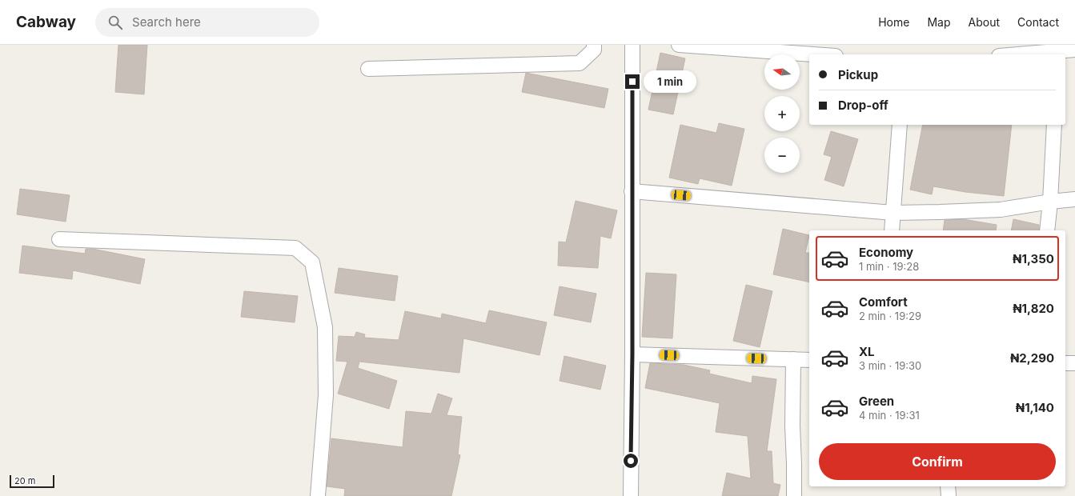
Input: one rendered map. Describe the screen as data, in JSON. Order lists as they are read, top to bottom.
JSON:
{
  "scale_bar": "20 m",
  "north": "left",
  "page": {
    "header": "Cabway",
    "search": "Search here",
    "nav": [
      "Home",
      "Map",
      "About",
      "Contact"
    ],
    "map_buttons": ["+", "−"],
    "banner": ["Pickup", "Drop-off"],
    "bubble": "1 min",
    "list": [
      {
        "name": "Economy",
        "note": "1 min · 19:28",
        "value": "₦1,350"
      },
      {
        "name": "Comfort",
        "note": "2 min · 19:29",
        "value": "₦1,820"
      },
      {
        "name": "XL",
        "note": "3 min · 19:30",
        "value": "₦2,290"
      },
      {
        "name": "Green",
        "note": "4 min · 19:31",
        "value": "₦1,140"
      }
    ],
    "buttons": "Confirm",
    "scale": "20 m"
  }
}
